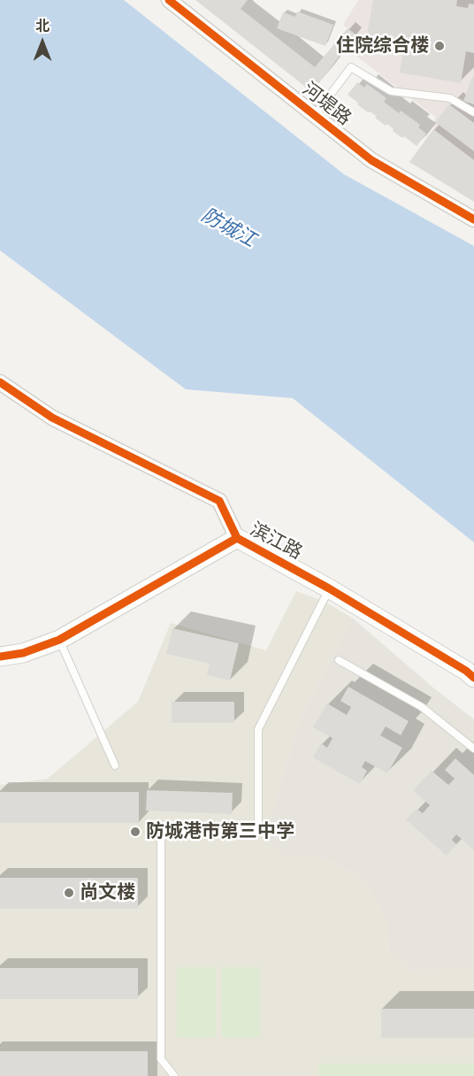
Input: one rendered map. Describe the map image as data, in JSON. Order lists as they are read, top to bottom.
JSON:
{
  "streets": {
    "street": ["河堤路", "滨江路"]
  },
  "water": ["防城江"],
  "places": ["住院综合楼", "防城港市第三中学", "尚文楼"],
  "north": "top"
}
